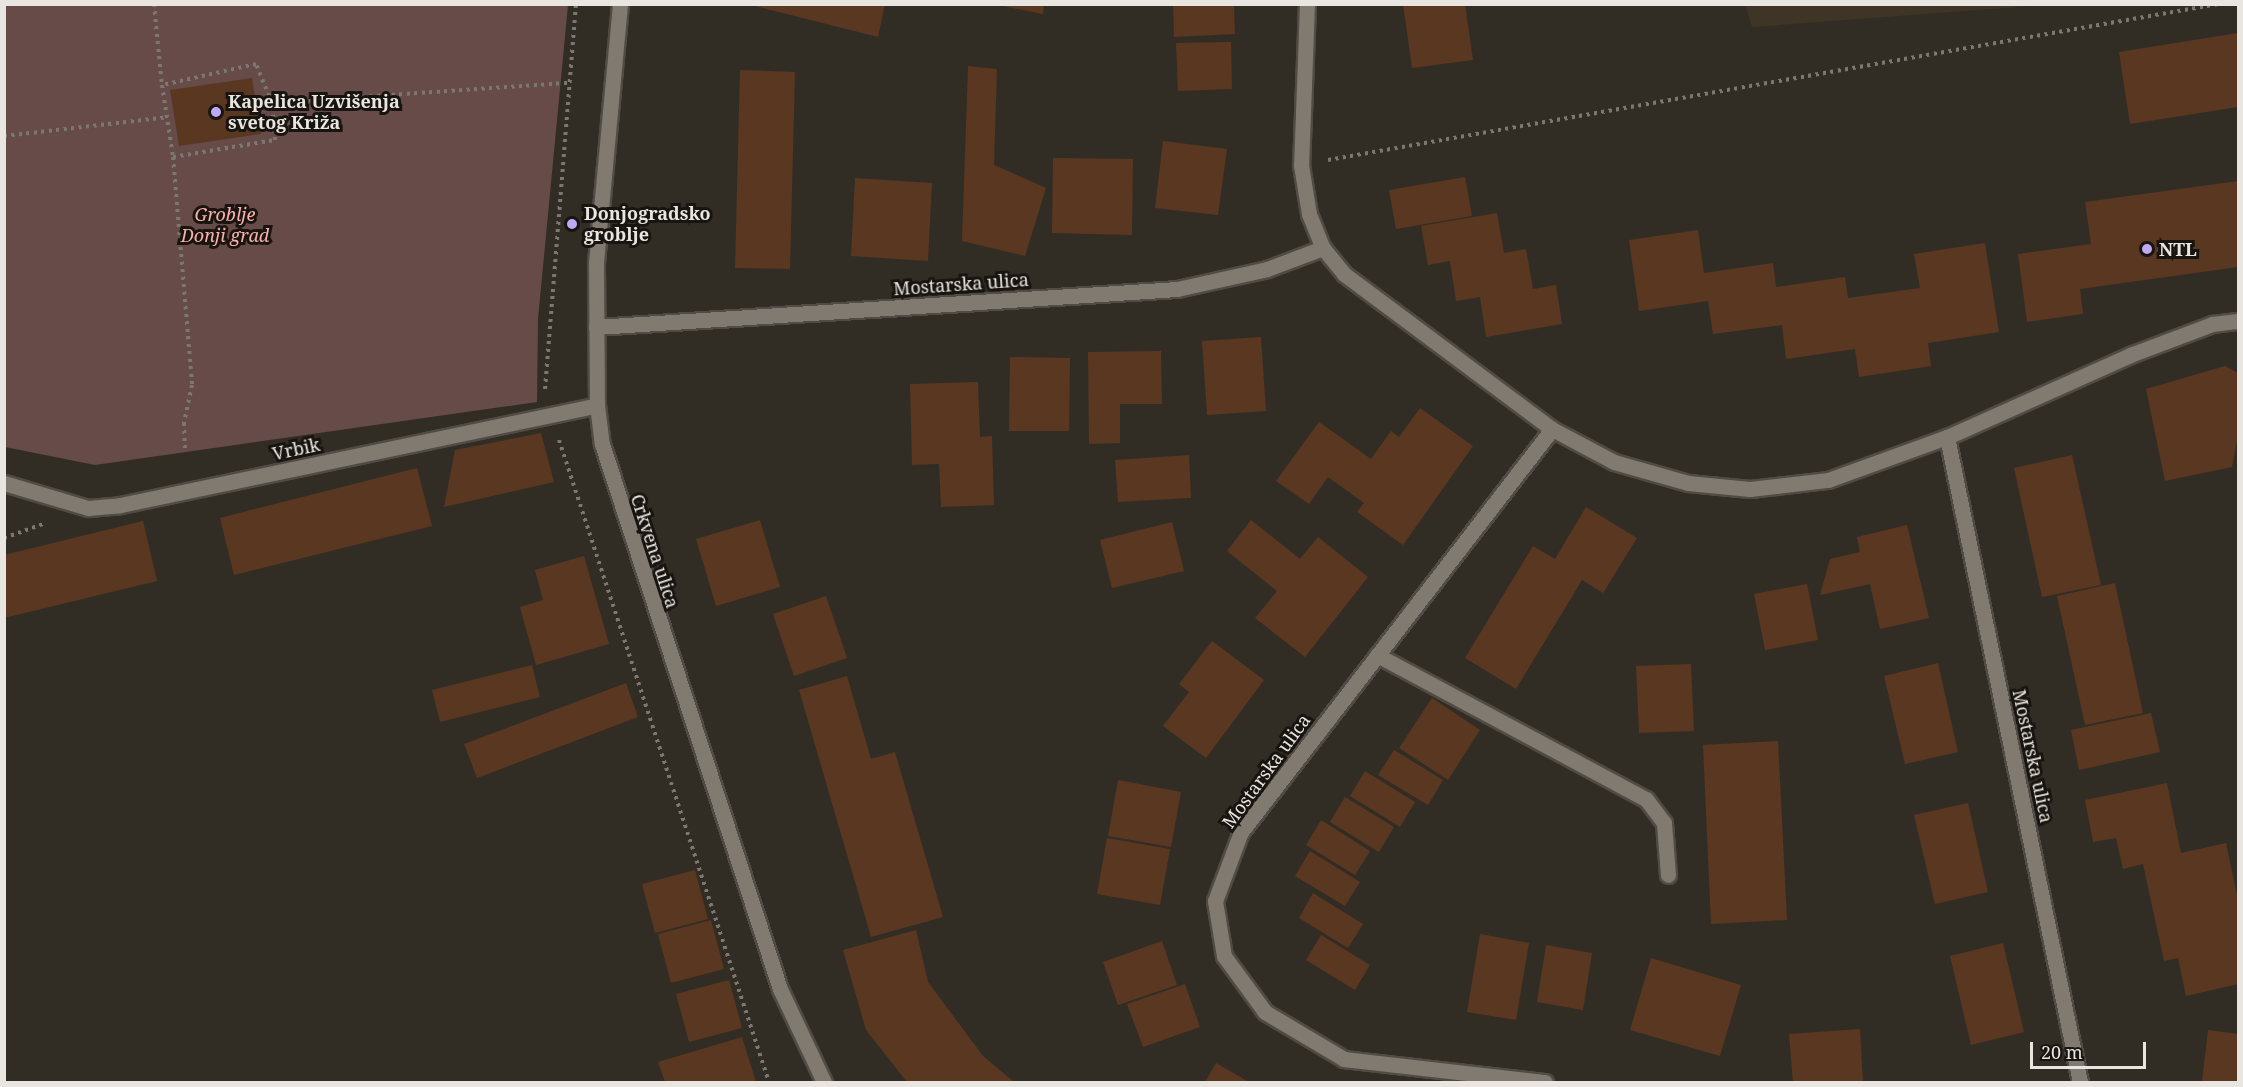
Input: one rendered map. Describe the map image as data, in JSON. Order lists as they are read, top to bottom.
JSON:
{
  "streets": {
    "street": ["Mostarska ulica", "Vrbik", "Crkvena ulica"]
  },
  "crossings": [
    ["Mostarska ulica", "Crkvena ulica"],
    ["Vrbik", "Crkvena ulica"]
  ],
  "parks": ["Groblje Donji grad"],
  "places": ["Kapelica Uzvišenja svetog Križa", "Donjogradsko groblje", "NTL"],
  "scale_bar": "20 m"
}
